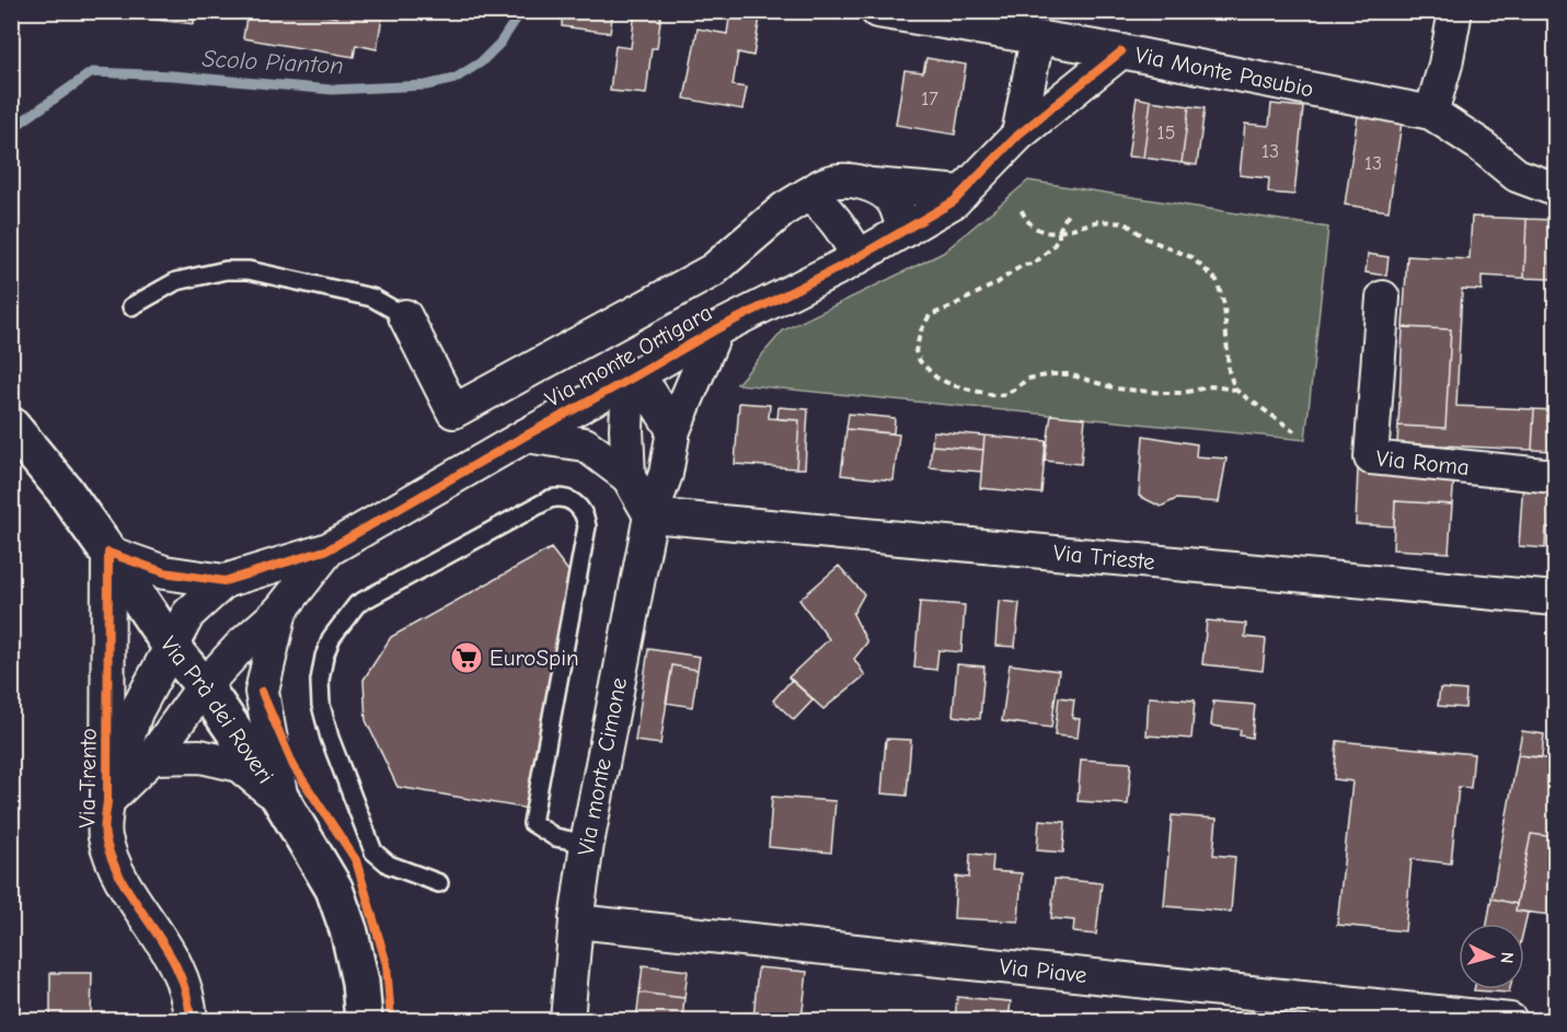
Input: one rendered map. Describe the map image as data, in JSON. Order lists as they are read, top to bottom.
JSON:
{
  "streets": {
    "main road": ["Via Prà dei Roveri"],
    "street": [
      "Via Monte Pasubio",
      "Via monte Ortigara",
      "Via Roma",
      "Via Trieste",
      "Via monte Cimone",
      "Via Trento",
      "Via Piave"
    ]
  },
  "crossings": [
    ["Via Monte Pasubio", "Via monte Ortigara"],
    ["Via monte Ortigara", "Via Prà dei Roveri"],
    ["Via monte Ortigara", "Via monte Cimone"],
    ["Via monte Ortigara", "Via Trento"],
    ["Via Trieste", "Via monte Cimone"],
    ["Via Prà dei Roveri", "Via Trento"],
    ["Via monte Cimone", "Via Piave"]
  ],
  "water": ["Scolo Pianton"],
  "places": {
    "supermarket": ["EuroSpin"]
  },
  "house_numbers": [
    "17",
    "15",
    "13",
    "13"
  ],
  "north": "right"
}
